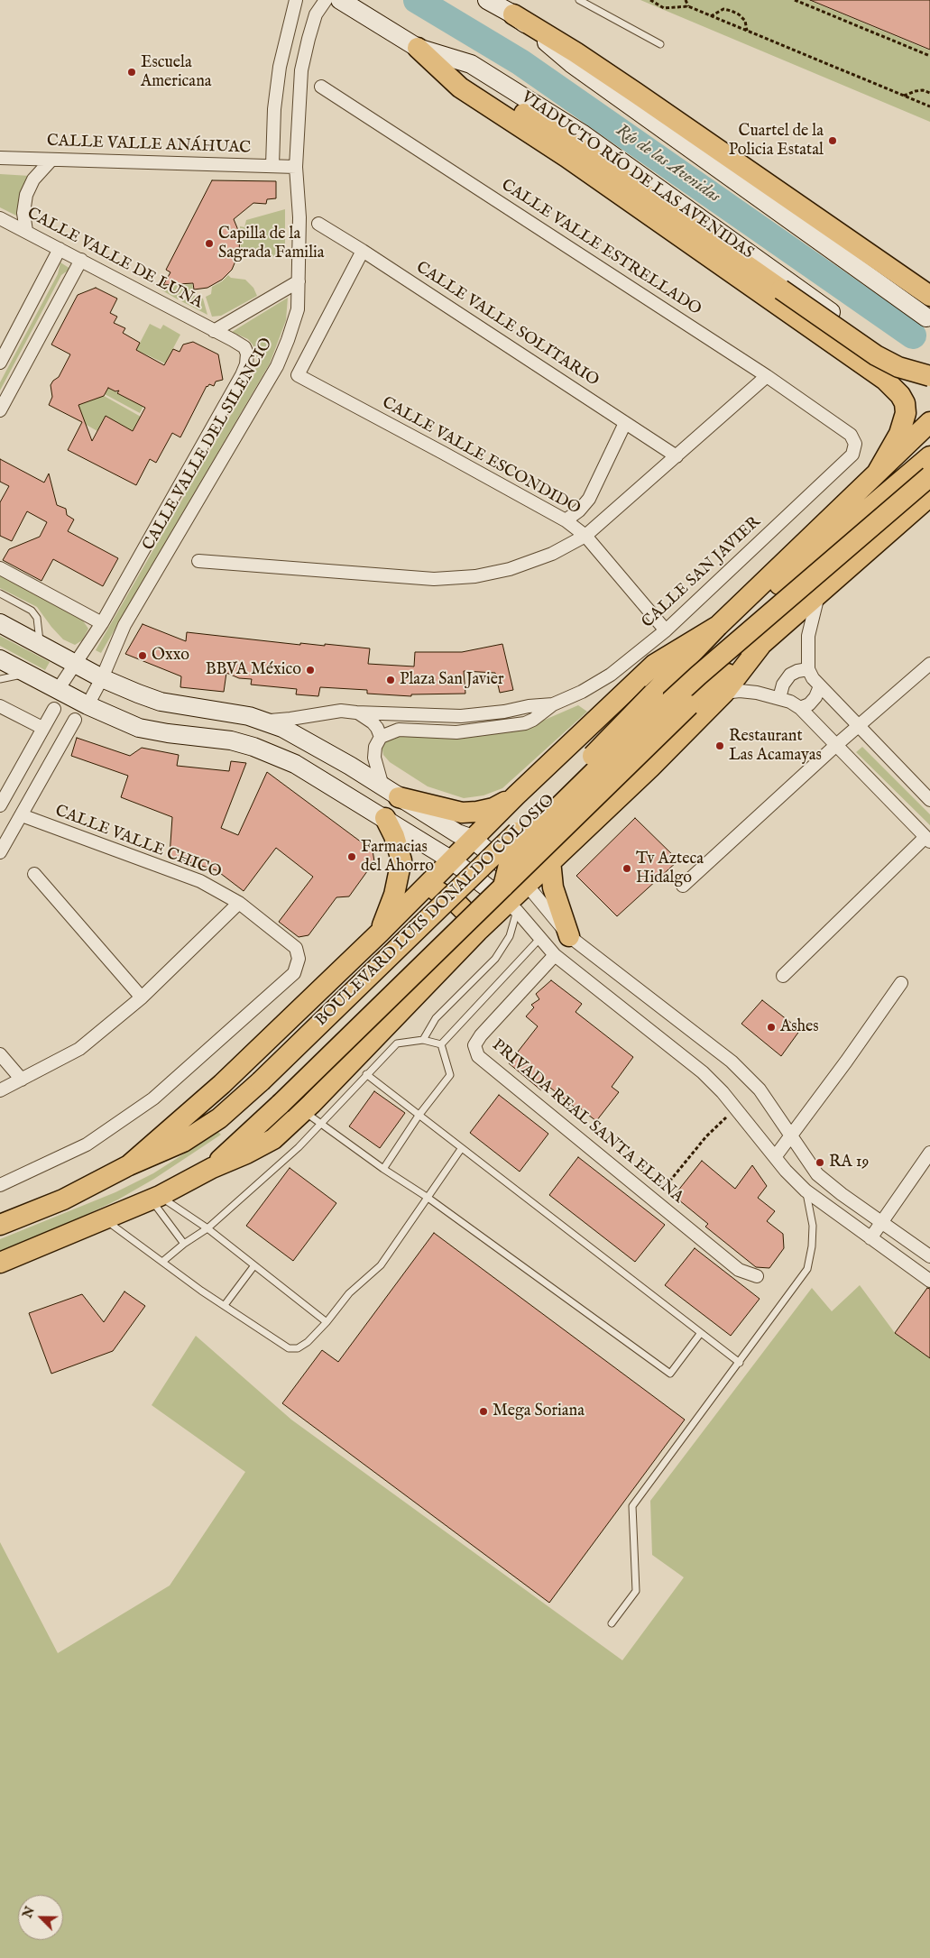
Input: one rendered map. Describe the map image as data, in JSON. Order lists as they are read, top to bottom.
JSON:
{
  "streets": {
    "main road": ["VIADUCTO RÍO DE LAS AVENIDAS", "BOULEVARD LUIS DONALDO COLOSIO"],
    "street": [
      "CALLE VALLE ANÁHUAC",
      "CALLE VALLE ESTRELLADO",
      "CALLE VALLE DE LUNA",
      "CALLE VALLE SOLITARIO",
      "CALLE VALLE DEL SILENCIO",
      "CALLE VALLE ESCONDIDO",
      "CALLE SAN JAVIER",
      "CALLE VALLE CHICO",
      "PRIVADA REAL SANTA ELENA"
    ]
  },
  "crossings": [
    ["CALLE VALLE ANÁHUAC", "CALLE VALLE DEL SILENCIO"],
    ["CALLE VALLE ESTRELLADO", "CALLE SAN JAVIER"],
    ["CALLE VALLE DE LUNA", "CALLE VALLE DEL SILENCIO"],
    ["CALLE VALLE SOLITARIO", "CALLE VALLE ESCONDIDO"],
    ["CALLE VALLE ESCONDIDO", "CALLE SAN JAVIER"]
  ],
  "water": ["Río de las Avenidas"],
  "places": [
    "Escuela Americana",
    "Cuartel de la Policia Estatal",
    "Capilla de la Sagrada Familia",
    "Oxxo",
    "BBVA México",
    "Plaza San Javier",
    "Restaurant Las Acamayas",
    "Farmacias del Ahorro",
    "Tv Azteca Hidalgo",
    "Ashes",
    "RA 19",
    "Mega Soriana"
  ],
  "north": "top left"
}
